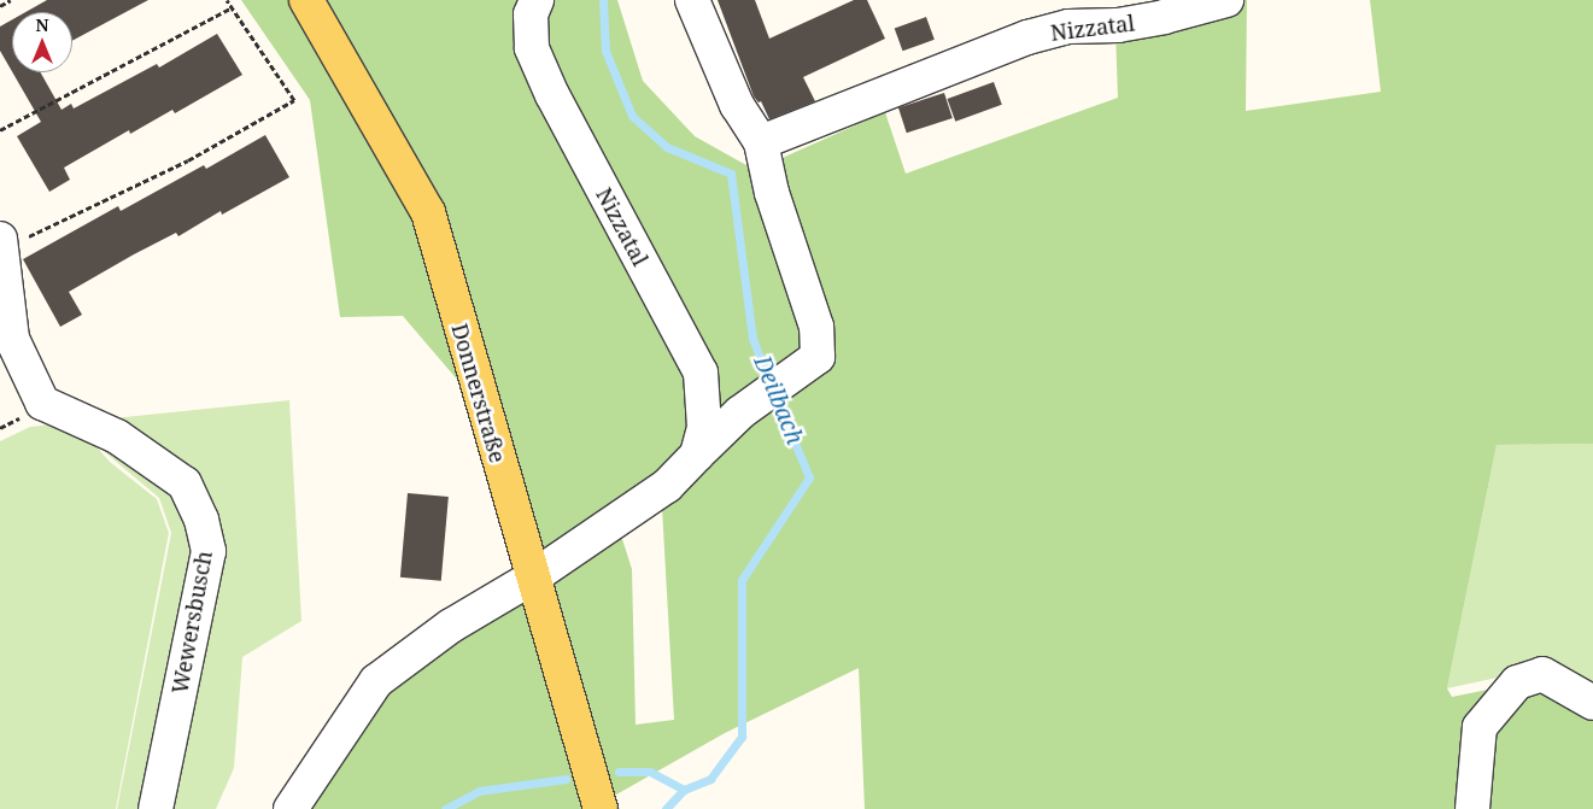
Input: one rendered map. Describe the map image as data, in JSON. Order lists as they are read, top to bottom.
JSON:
{
  "streets": {
    "main road": ["Donnerstraße"],
    "street": ["Nizzatal", "Wewersbusch"]
  },
  "water": ["Deilbach"],
  "north": "top"
}
